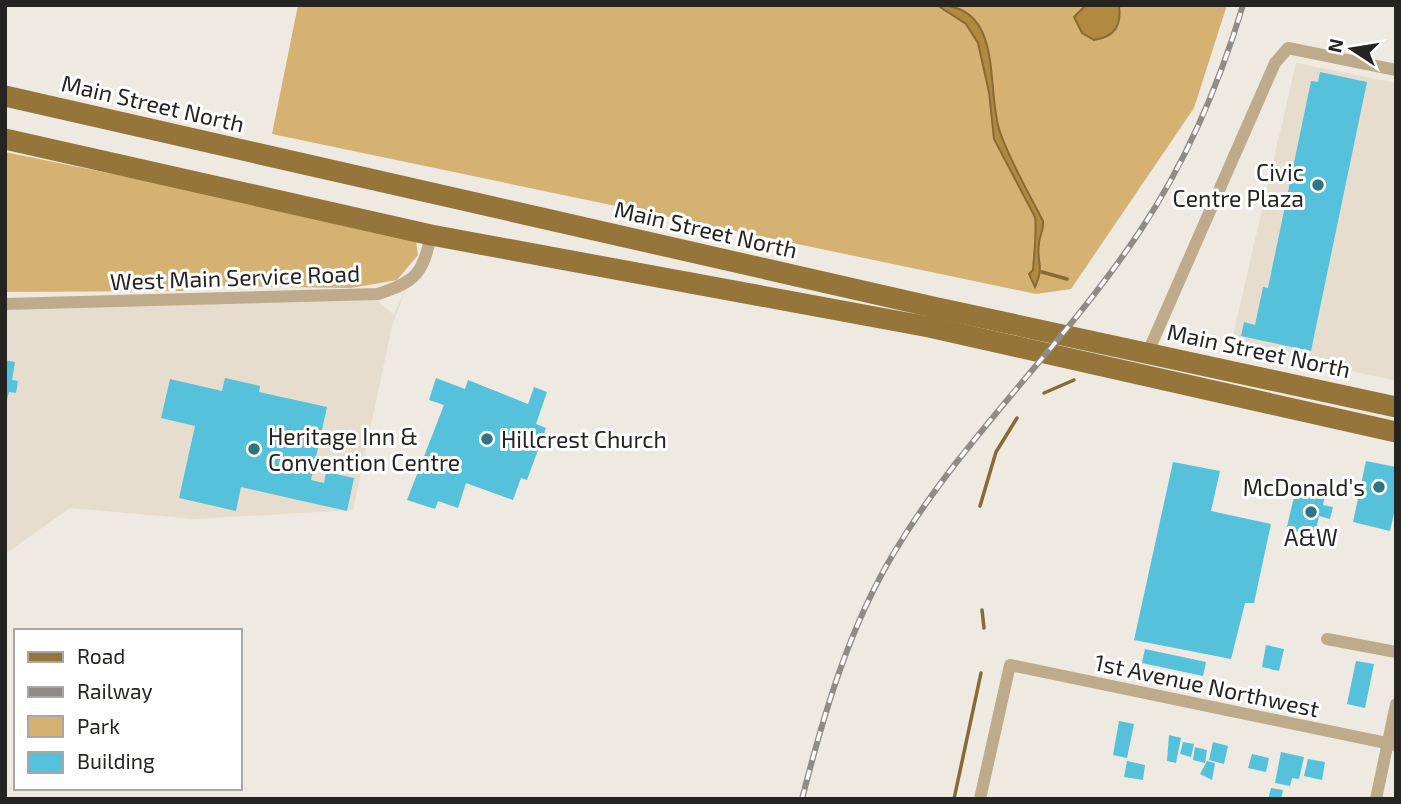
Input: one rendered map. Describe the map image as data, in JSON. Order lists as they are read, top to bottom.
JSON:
{
  "streets": {
    "main road": ["Main Street North"],
    "street": ["West Main Service Road", "1st Avenue Northwest"]
  },
  "places": [
    "Civic Centre Plaza",
    "Hillcrest Church",
    "Heritage Inn & Convention Centre",
    "McDonald's",
    "A&W"
  ],
  "legend": [
    "Road",
    "Railway",
    "Park",
    "Building"
  ],
  "north": "left"
}
